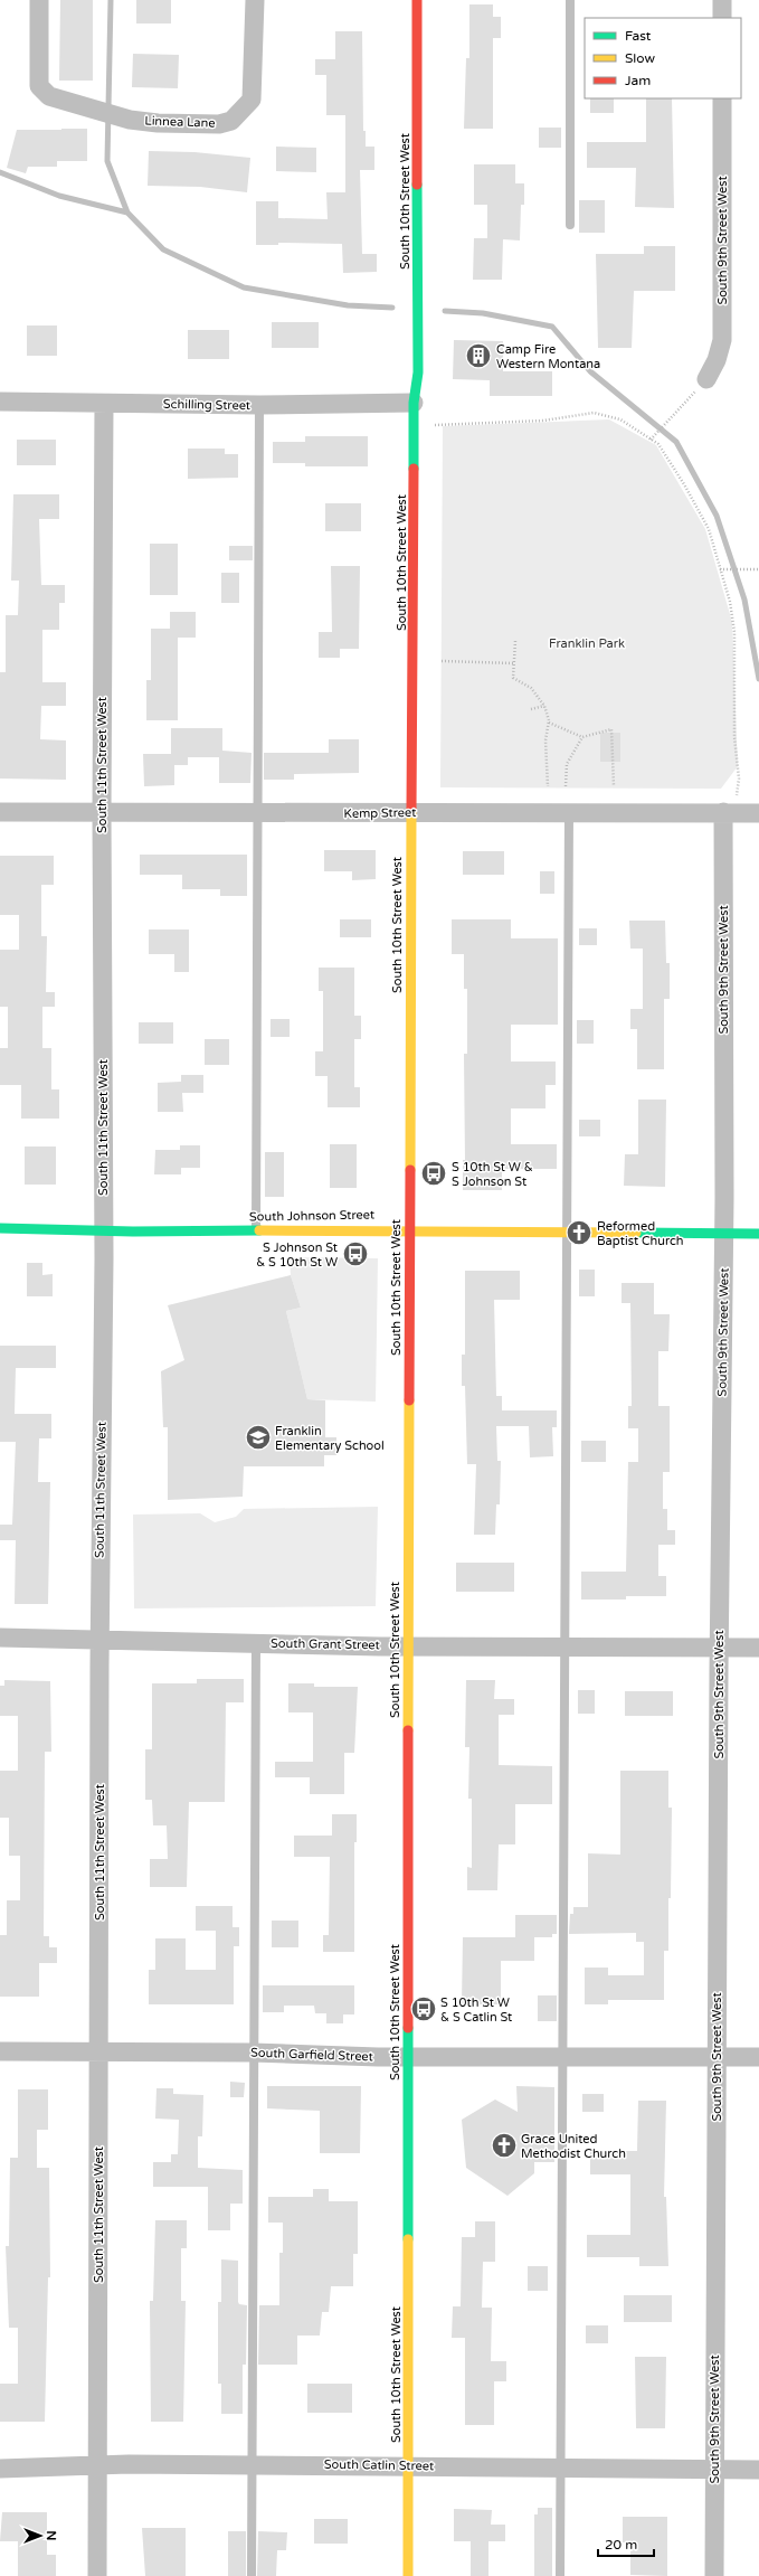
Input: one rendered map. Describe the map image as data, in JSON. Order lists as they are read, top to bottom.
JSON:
{
  "streets": {
    "street": [
      "Linnea Lane",
      "South 10th Street West",
      "South 9th Street West",
      "Schilling Street",
      "South 11th Street West",
      "Kemp Street",
      "South Johnson Street",
      "South Grant Street",
      "South Garfield Street",
      "South Catlin Street"
    ]
  },
  "crossings": [
    ["South 10th Street West", "Schilling Street"],
    ["South 10th Street West", "Kemp Street"],
    ["South 10th Street West", "South Johnson Street"],
    ["South 10th Street West", "South Grant Street"],
    ["South 10th Street West", "South Garfield Street"],
    ["South 10th Street West", "South Catlin Street"],
    ["South 9th Street West", "Kemp Street"],
    ["South 9th Street West", "South Johnson Street"],
    ["South 9th Street West", "South Grant Street"],
    ["South 9th Street West", "South Garfield Street"],
    ["South 9th Street West", "South Catlin Street"],
    ["Schilling Street", "South 11th Street West"],
    ["South 11th Street West", "Kemp Street"],
    ["South 11th Street West", "South Johnson Street"],
    ["South 11th Street West", "South Grant Street"],
    ["South 11th Street West", "South Garfield Street"],
    ["South 11th Street West", "South Catlin Street"]
  ],
  "parks": ["Franklin Park"],
  "places": {
    "building": ["Camp Fire Western Montana"],
    "bus stop": ["S 10th St W & S Johnson St", "S Johnson St & S 10th St W", "S 10th St W & S Catlin St"],
    "church": ["Reformed Baptist Church", "Grace United Methodist Church"],
    "school or university": ["Franklin Elementary School"]
  },
  "legend": ["Fast", "Slow", "Jam"],
  "scale_bar": "20 m",
  "north": "right"
}
